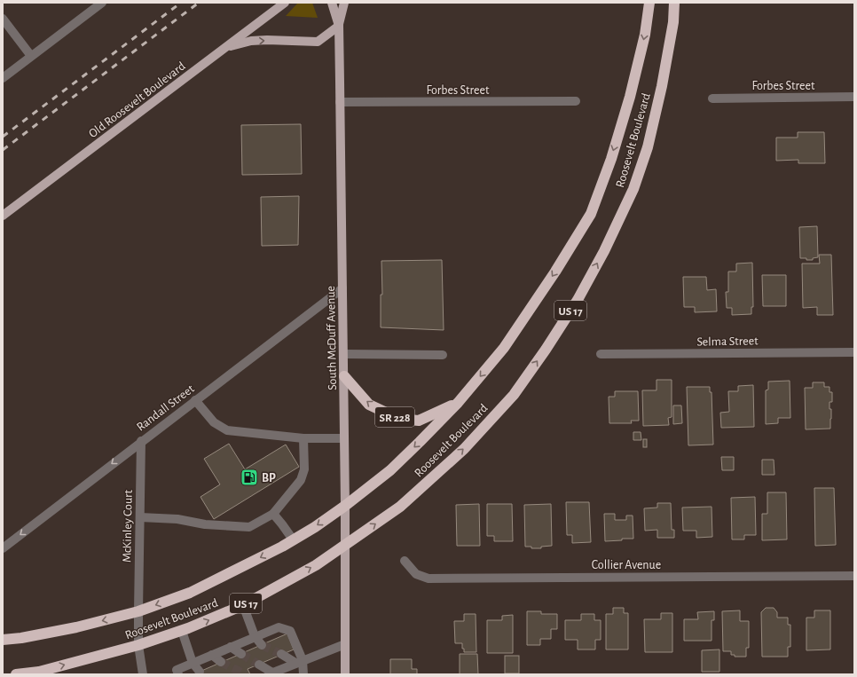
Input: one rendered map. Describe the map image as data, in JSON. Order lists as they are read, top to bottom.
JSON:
{
  "streets": {
    "highway": ["Roosevelt Boulevard", "US 17", "SR 228"],
    "main road": ["Old Roosevelt Boulevard", "South McDuff Avenue"],
    "street": [
      "Forbes Street",
      "Selma Street",
      "Randall Street",
      "McKinley Court",
      "Collier Avenue"
    ]
  },
  "crossings": [
    ["Forbes Street", "South McDuff Avenue"],
    ["Roosevelt Boulevard", "South McDuff Avenue"],
    ["Roosevelt Boulevard", "SR 228"],
    ["Roosevelt Boulevard", "McKinley Court"],
    ["South McDuff Avenue", "Randall Street"],
    ["South McDuff Avenue", "SR 228"],
    ["Randall Street", "McKinley Court"]
  ],
  "one_way": ["Randall Street"],
  "places": {
    "fuel station": ["BP"]
  }
}
